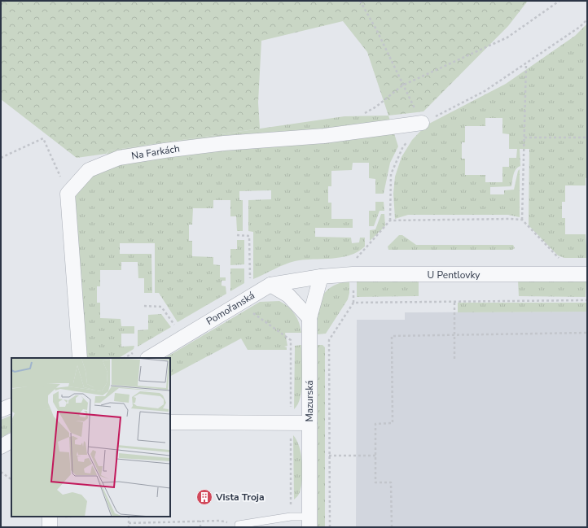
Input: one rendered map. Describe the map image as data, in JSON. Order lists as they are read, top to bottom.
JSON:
{
  "streets": {
    "street": [
      "Na Farkách",
      "U Pentlovky",
      "Pomořanská",
      "Mazurská"
    ]
  },
  "crossings": [
    ["U Pentlovky", "Pomořanská"],
    ["U Pentlovky", "Mazurská"],
    ["Pomořanská", "Mazurská"]
  ],
  "places": {
    "building": ["Vista Troja"]
  }
}
